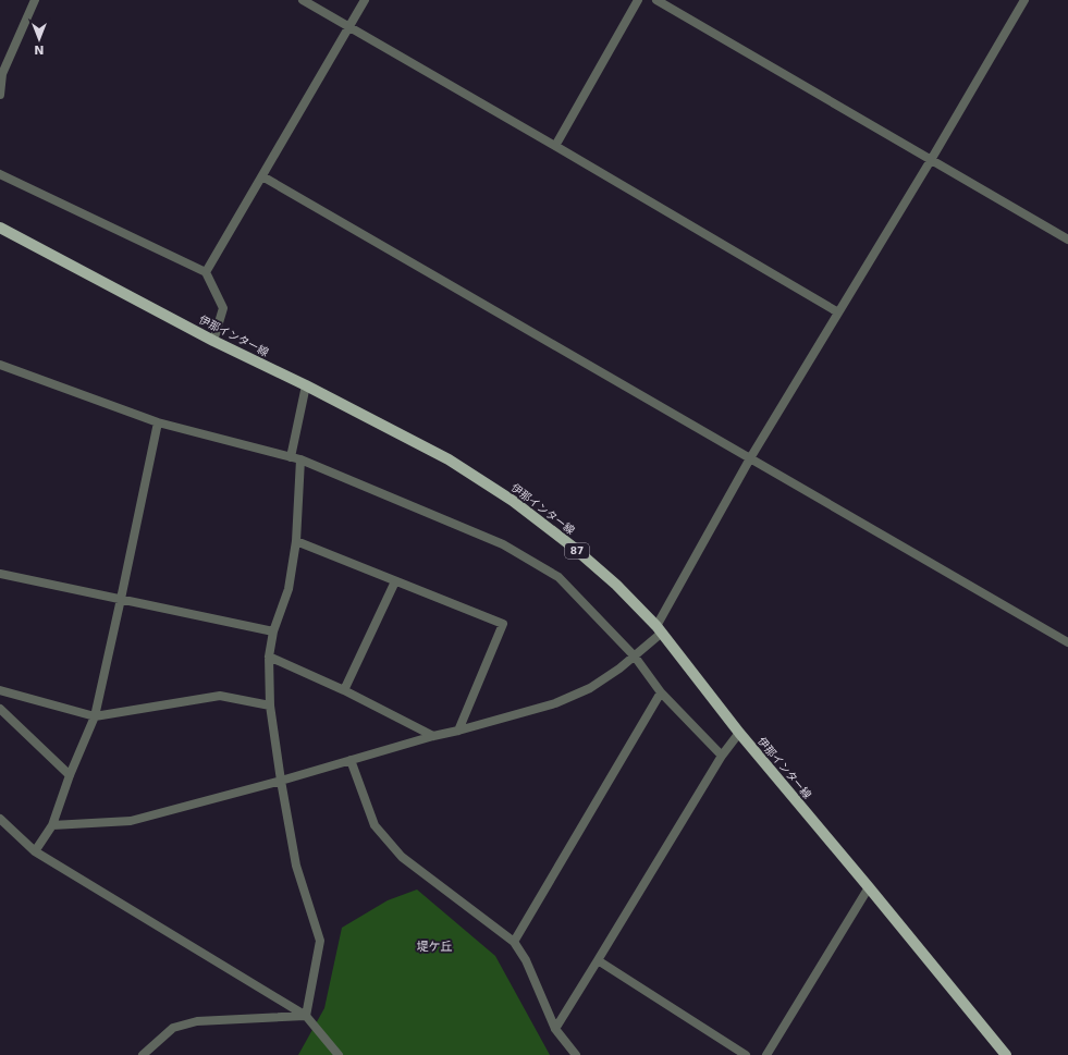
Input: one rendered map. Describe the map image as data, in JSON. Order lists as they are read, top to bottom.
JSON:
{
  "streets": {
    "main road": ["伊那インター線", "87"]
  },
  "districts": ["堤ケ丘"],
  "north": "bottom"
}
